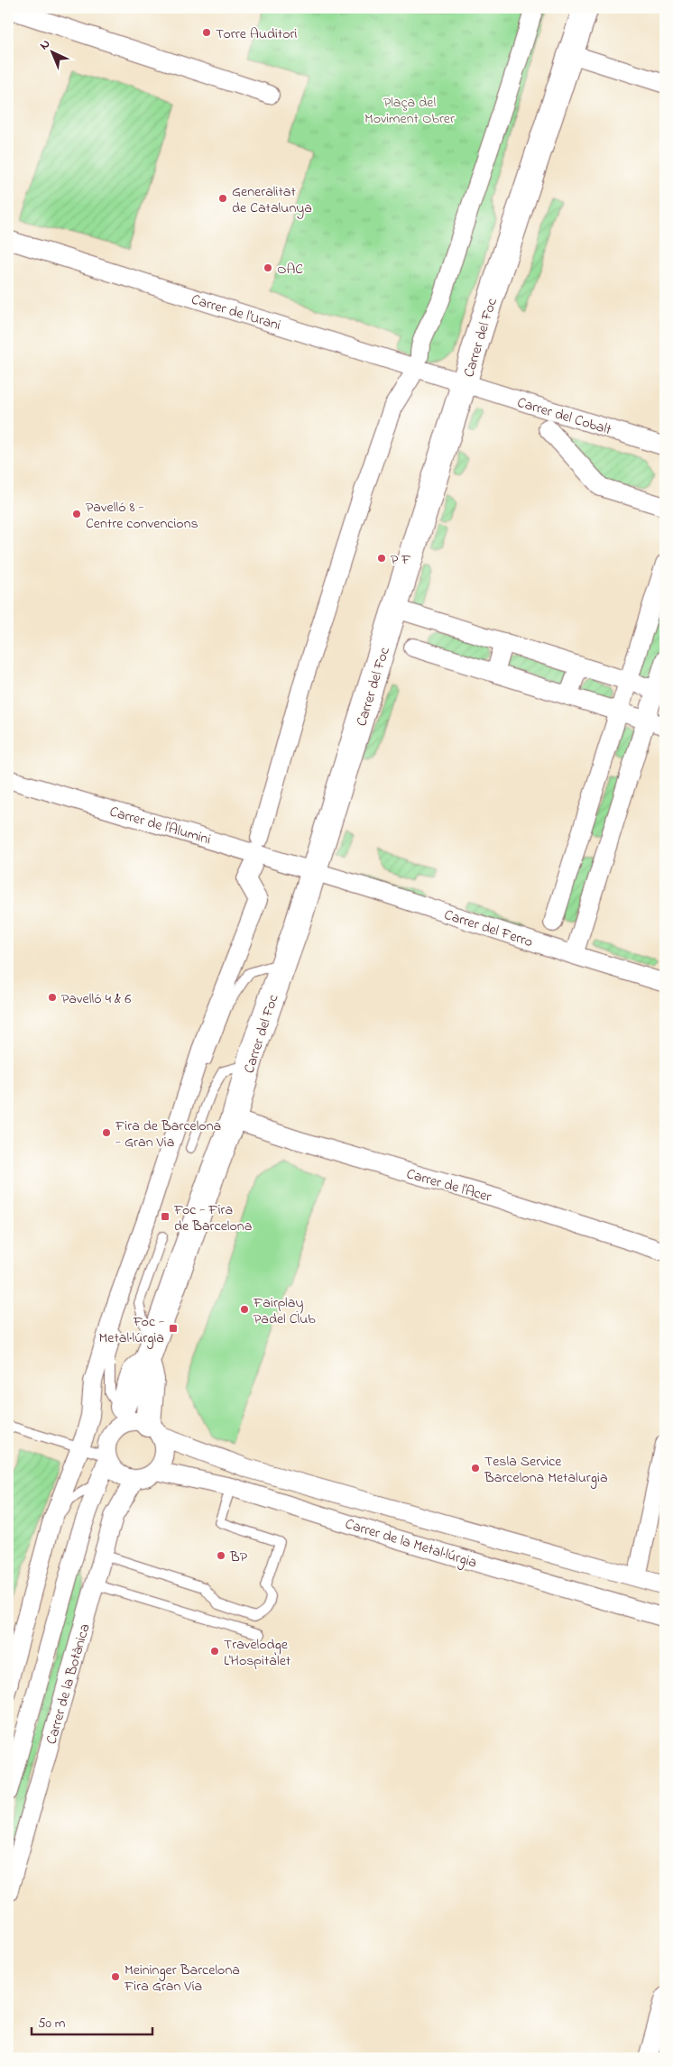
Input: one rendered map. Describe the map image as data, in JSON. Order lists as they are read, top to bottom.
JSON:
{
  "streets": {
    "street": [
      "Carrer de l'Urani",
      "Carrer del Foc",
      "Carrer del Cobalt",
      "Carrer de l'Alumini",
      "Carrer del Ferro",
      "Carrer de l'Acer",
      "Carrer de la Metal·lúrgia",
      "Carrer de la Botànica"
    ]
  },
  "crossings": [
    ["Carrer de l'Urani", "Carrer del Foc"],
    ["Carrer de l'Urani", "Carrer del Cobalt"],
    ["Carrer del Foc", "Carrer del Cobalt"],
    ["Carrer del Foc", "Carrer de l'Alumini"],
    ["Carrer del Foc", "Carrer del Ferro"],
    ["Carrer del Foc", "Carrer de l'Acer"],
    ["Carrer del Foc", "Carrer de la Metal·lúrgia"],
    ["Carrer del Foc", "Carrer de la Botànica"],
    ["Carrer de l'Alumini", "Carrer del Ferro"],
    ["Carrer de la Metal·lúrgia", "Carrer de la Botànica"]
  ],
  "parks": ["Plaça del Moviment Obrer"],
  "places": {
    "other": [
      "Torre Auditori",
      "Generalitat de Catalunya",
      "OAC",
      "Pavelló 8 - Centre convencions",
      "P F",
      "Pavelló 4 & 6",
      "Fira de Barcelona - Gran Via",
      "Fairplay Padel Club",
      "Tesla Service Barcelona Metalurgia",
      "BP",
      "Travelodge L'Hospitalet",
      "Meininger Barcelona Fira Gran Vía"
    ],
    "transit": ["Foc - Fira de Barcelona", "Foc - Metal·lúrgia"]
  },
  "scale_bar": "50 m",
  "north": "top left"
}
